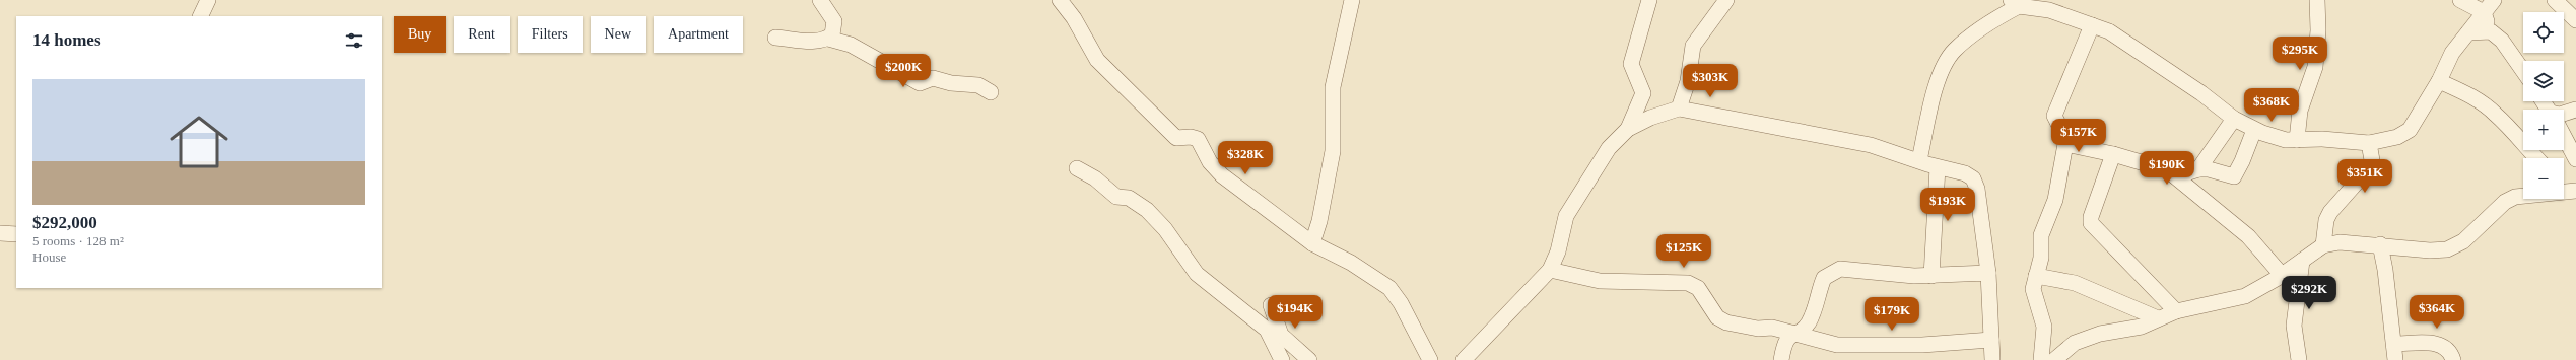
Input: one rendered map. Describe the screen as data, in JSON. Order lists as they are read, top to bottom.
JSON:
{
  "page": {
    "map_buttons": ["+", "−"],
    "chip": [
      "Buy",
      "Rent",
      "Filters",
      "New",
      "Apartment"
    ],
    "heading": "14 homes",
    "price": [
      "$295K",
      "$200K",
      "$303K",
      "$368K",
      "$157K",
      "$328K",
      "$190K",
      "$351K",
      "$193K",
      "$125K",
      "$292K",
      "$194K",
      "$364K",
      "$179K"
    ],
    "list": [
      {
        "name": "$292,000",
        "note": "5 rooms · 128 m² · House"
      }
    ]
  }
}
